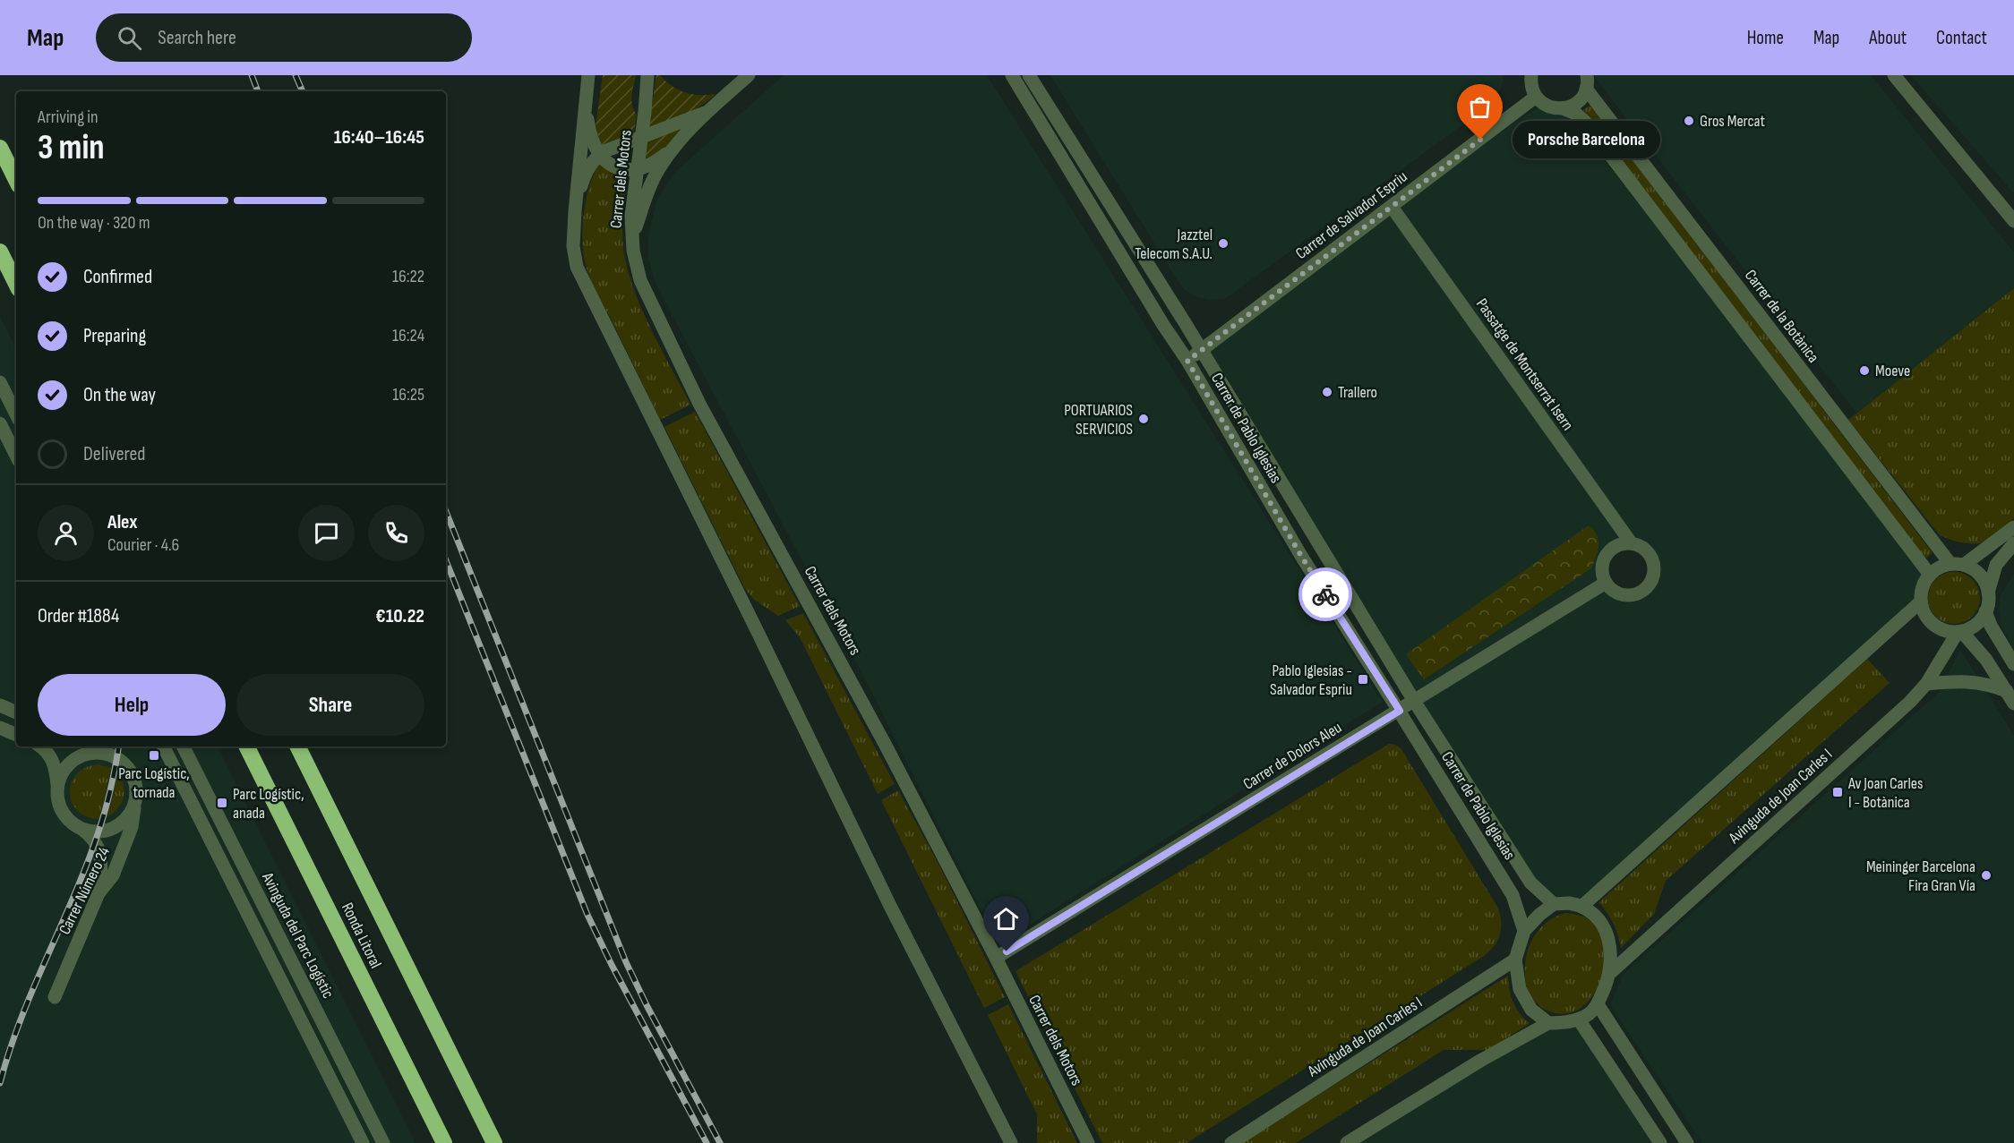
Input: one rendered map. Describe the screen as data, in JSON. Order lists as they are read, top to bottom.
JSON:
{
  "streets": {
    "highway": ["Ronda Litoral"],
    "street": [
      "Carrer dels Motors",
      "Carrer de Salvador Espriu",
      "Carrer de la Botànica",
      "Passatge de Montserrat Isern",
      "Carrer de Pablo Iglesias",
      "Carrer de Dolors Aleu",
      "Avinguda de Joan Carles I",
      "Carrer Número 24",
      "Avinguda del Parc Logístic"
    ]
  },
  "crossings": [
    ["Carrer dels Motors", "Carrer de Dolors Aleu"],
    ["Carrer de Salvador Espriu", "Passatge de Montserrat Isern"],
    ["Carrer de Salvador Espriu", "Carrer de Pablo Iglesias"],
    ["Carrer de la Botànica", "Avinguda de Joan Carles I"],
    ["Passatge de Montserrat Isern", "Carrer de Dolors Aleu"],
    ["Carrer de Pablo Iglesias", "Carrer de Dolors Aleu"],
    ["Carrer de Pablo Iglesias", "Avinguda de Joan Carles I"]
  ],
  "places": {
    "other": [
      "Gros Mercat",
      "Porsche Barcelona",
      "Jazztel Telecom S.A.U.",
      "Moeve",
      "Trallero",
      "PORTUARIOS SERVICIOS",
      "Meininger Barcelona Fira Gran Vía"
    ],
    "transit": [
      "Pablo Iglesias - Salvador Espriu",
      "Parc Logístic, tornada",
      "Av Joan Carles I - Botànica",
      "Parc Logístic, anada"
    ]
  },
  "page": {
    "header": "Map",
    "search": "Search here",
    "nav": [
      "Home",
      "Map",
      "About",
      "Contact"
    ],
    "heading": ["3 min", "Arriving in", "16:40–16:45"],
    "panel": [
      "Alex",
      "Courier · 4.6",
      "Order #1884",
      "€10.22"
    ],
    "bubble": "Porsche Barcelona",
    "bar": "On the way · 320 m",
    "list": [
      ["Confirmed", "16:22"],
      ["Preparing", "16:24"],
      ["On the way", "16:25"],
      "Delivered"
    ],
    "buttons": ["Help", "Share"]
  }
}
